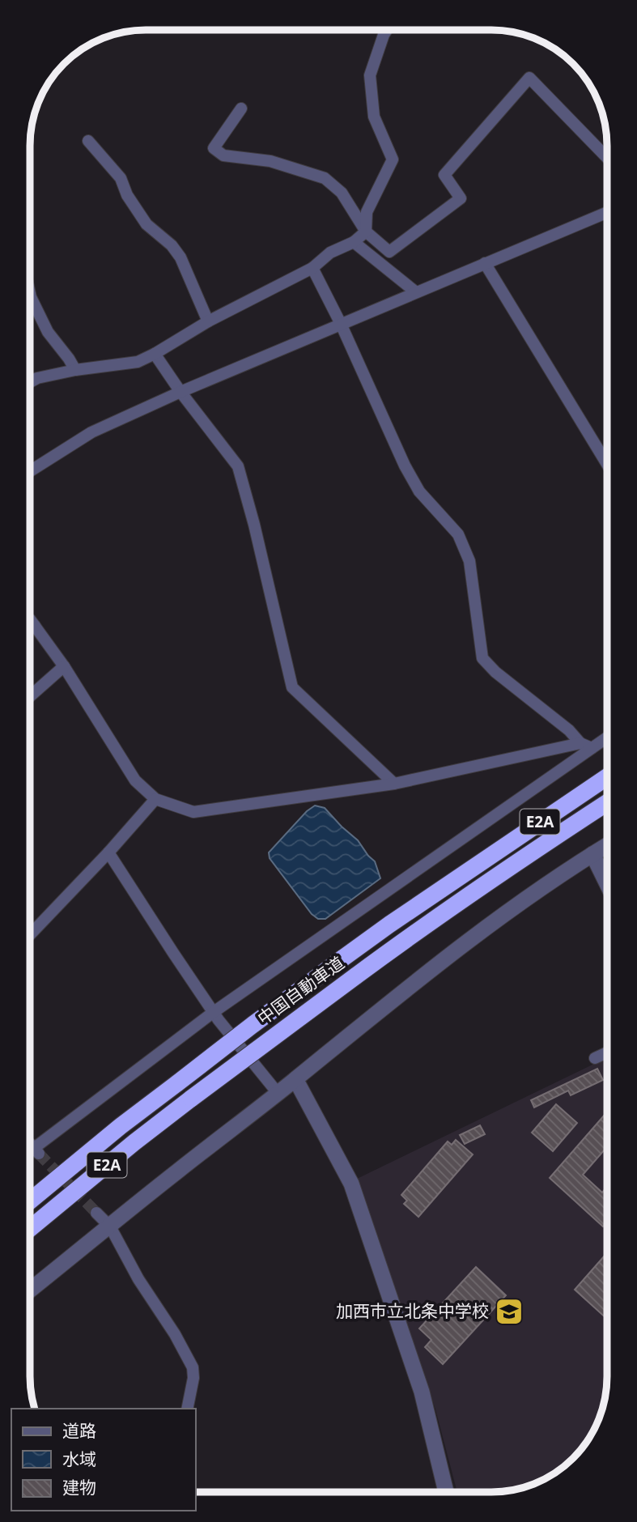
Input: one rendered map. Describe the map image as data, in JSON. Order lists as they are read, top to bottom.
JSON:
{
  "streets": {
    "highway": ["E2A", "中国自動車道"]
  },
  "places": {
    "school or university": ["加西市立北条中学校"]
  },
  "legend": ["道路", "水域", "建物"]
}
